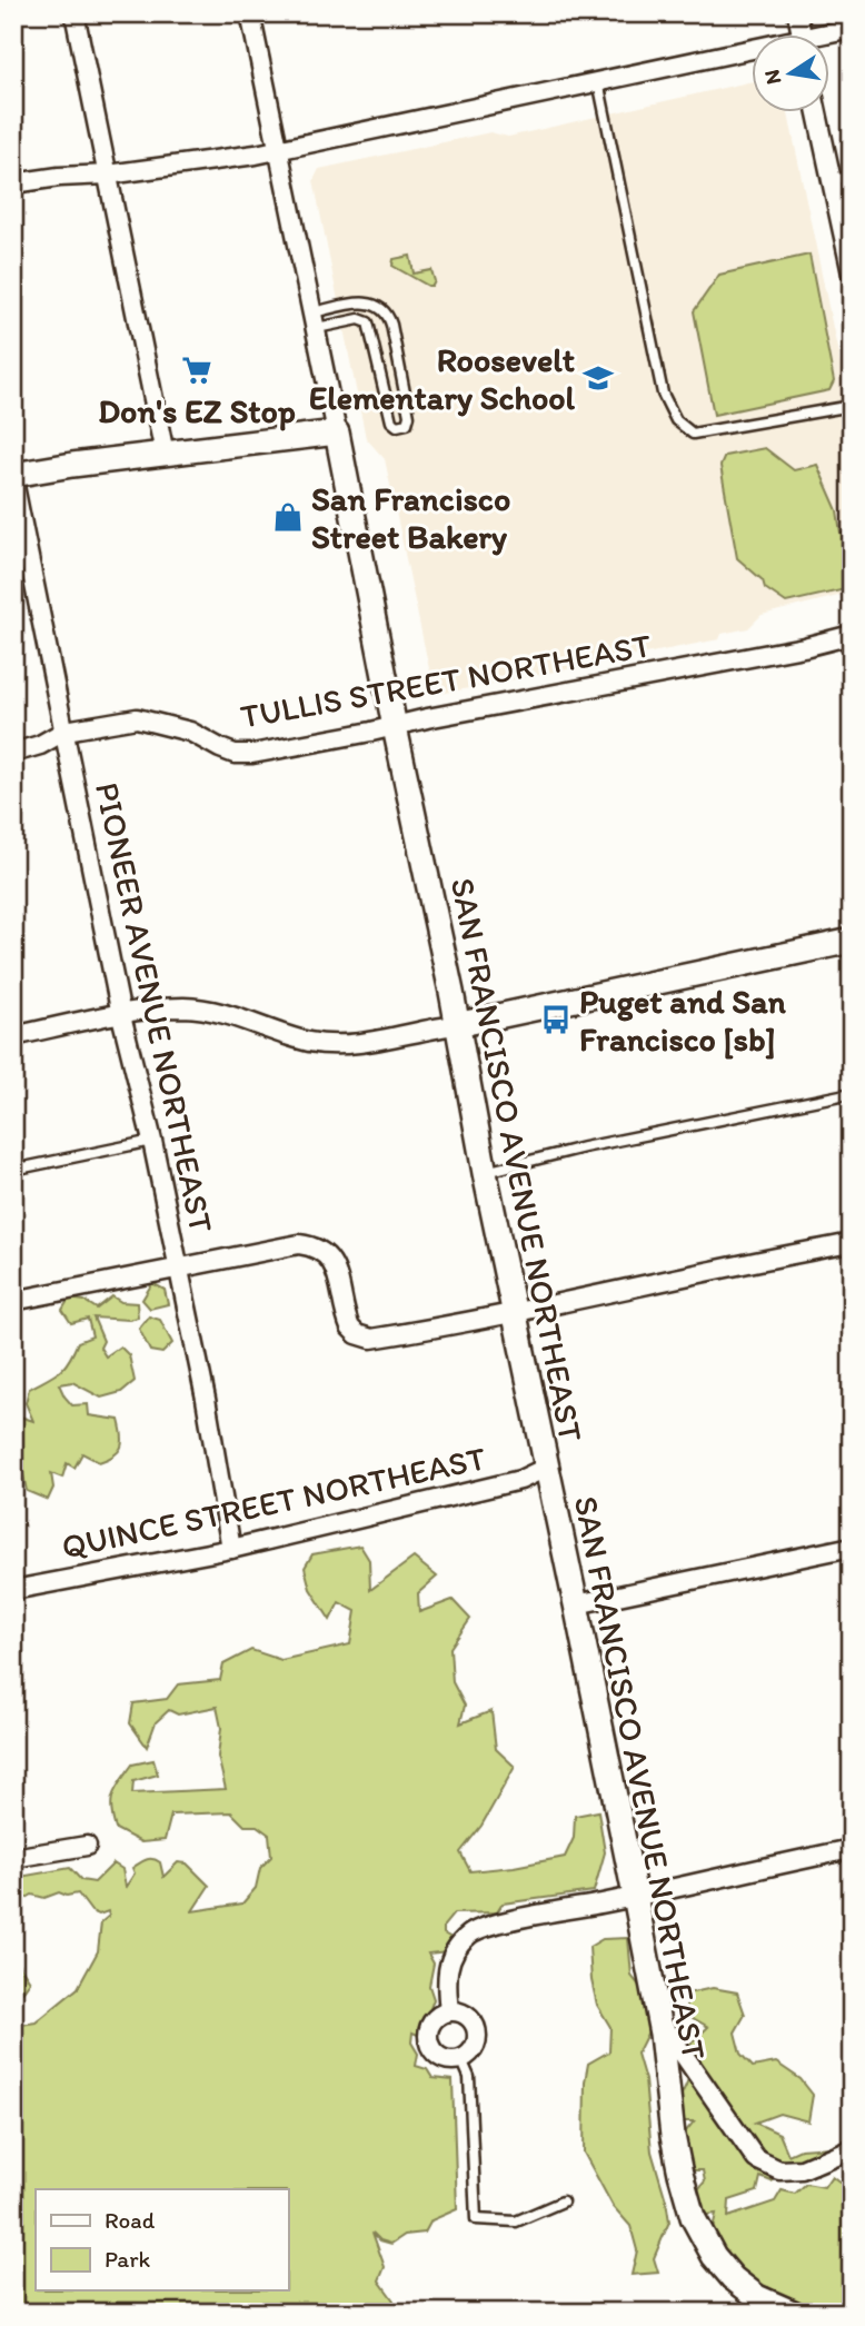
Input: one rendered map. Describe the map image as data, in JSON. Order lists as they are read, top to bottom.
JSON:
{
  "streets": {
    "street": [
      "TULLIS STREET NORTHEAST",
      "PIONEER AVENUE NORTHEAST",
      "SAN FRANCISCO AVENUE NORTHEAST",
      "QUINCE STREET NORTHEAST"
    ]
  },
  "crossings": [
    ["TULLIS STREET NORTHEAST", "PIONEER AVENUE NORTHEAST"],
    ["TULLIS STREET NORTHEAST", "SAN FRANCISCO AVENUE NORTHEAST"],
    ["PIONEER AVENUE NORTHEAST", "QUINCE STREET NORTHEAST"],
    ["SAN FRANCISCO AVENUE NORTHEAST", "QUINCE STREET NORTHEAST"]
  ],
  "places": {
    "supermarket": ["Don's EZ Stop"],
    "school or university": ["Roosevelt Elementary School"],
    "shop": ["San Francisco Street Bakery"],
    "bus stop": ["Puget and San Francisco [sb]"]
  },
  "legend": ["Road", "Park"],
  "north": "left"
}
